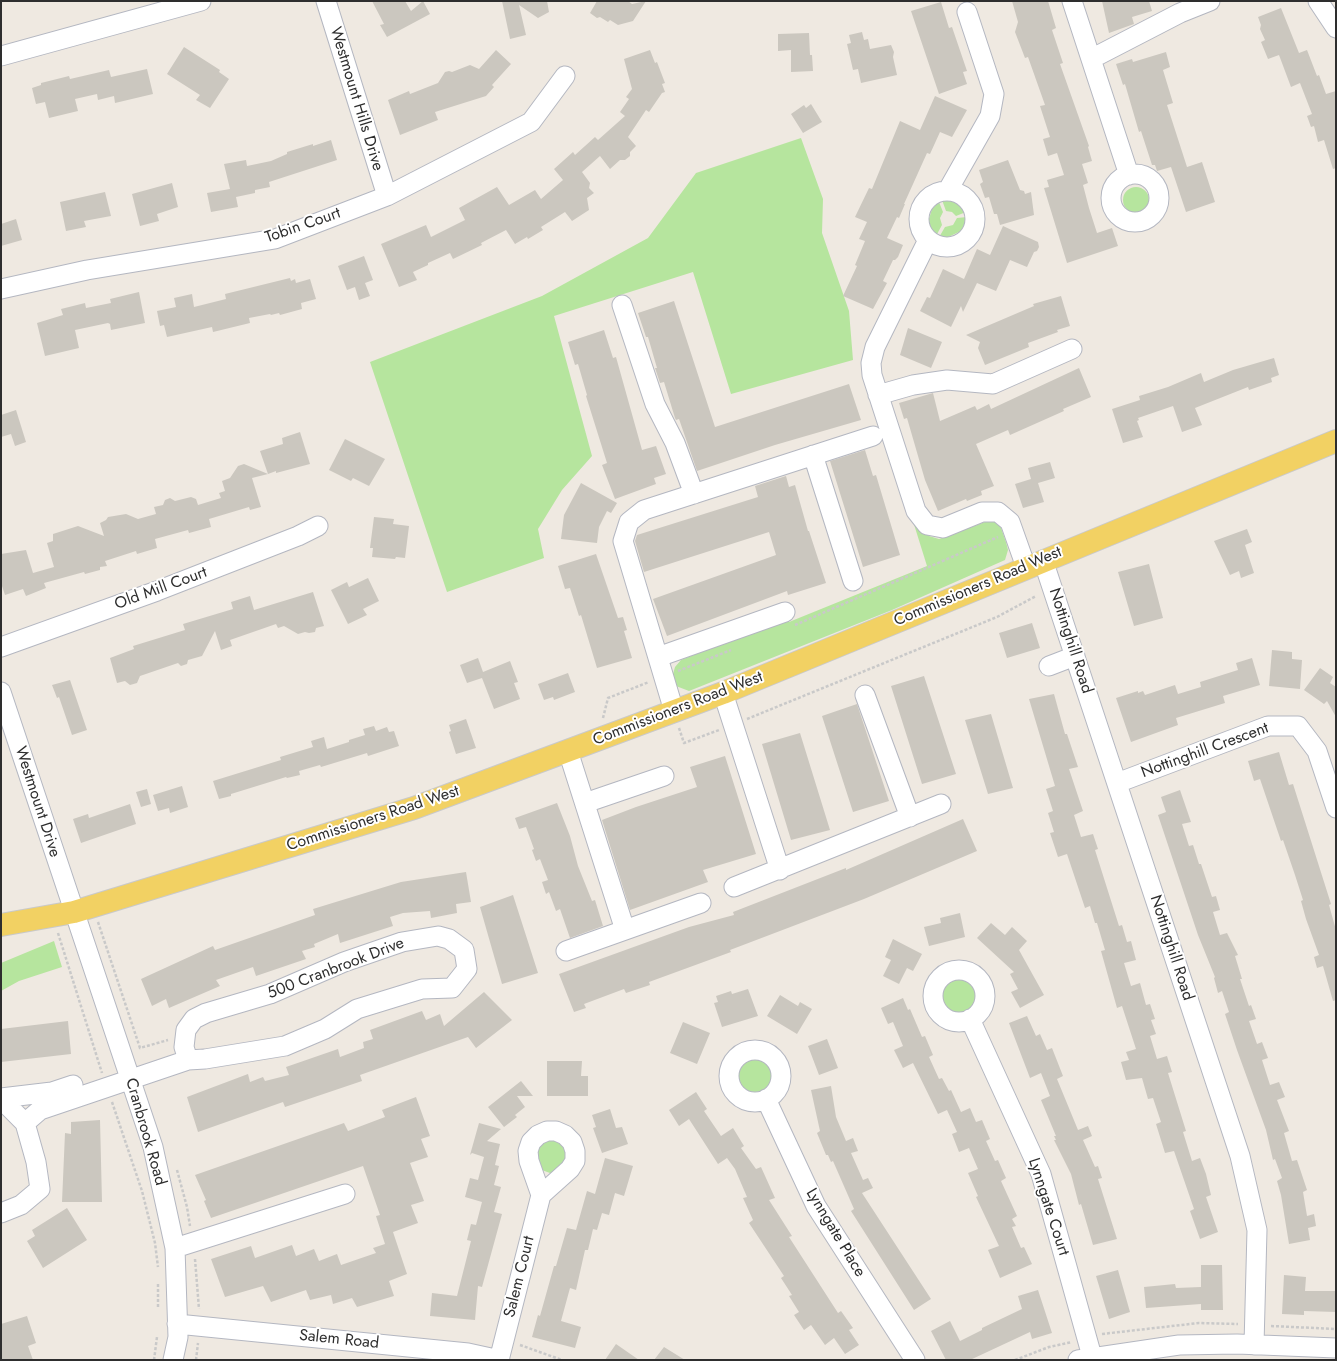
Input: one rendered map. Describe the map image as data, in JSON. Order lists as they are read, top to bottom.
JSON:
{
  "streets": {
    "main road": ["Commissioners Road West"],
    "street": [
      "Westmount Hills Drive",
      "Tobin Court",
      "Old Mill Court",
      "Nottinghill Road",
      "Nottinghill Crescent",
      "Westmount Drive",
      "500 Cranbrook Drive",
      "Cranbrook Road",
      "Lynngate Court",
      "Lynngate Place",
      "Salem Court",
      "Salem Road"
    ]
  },
  "crossings": [
    ["Westmount Hills Drive", "Tobin Court"],
    ["Commissioners Road West", "Nottinghill Road"],
    ["Commissioners Road West", "Westmount Drive"],
    ["Commissioners Road West", "Cranbrook Road"],
    ["Nottinghill Road", "Nottinghill Crescent"],
    ["Westmount Drive", "Cranbrook Road"],
    ["Cranbrook Road", "Salem Road"],
    ["Salem Court", "Salem Road"]
  ]
}
